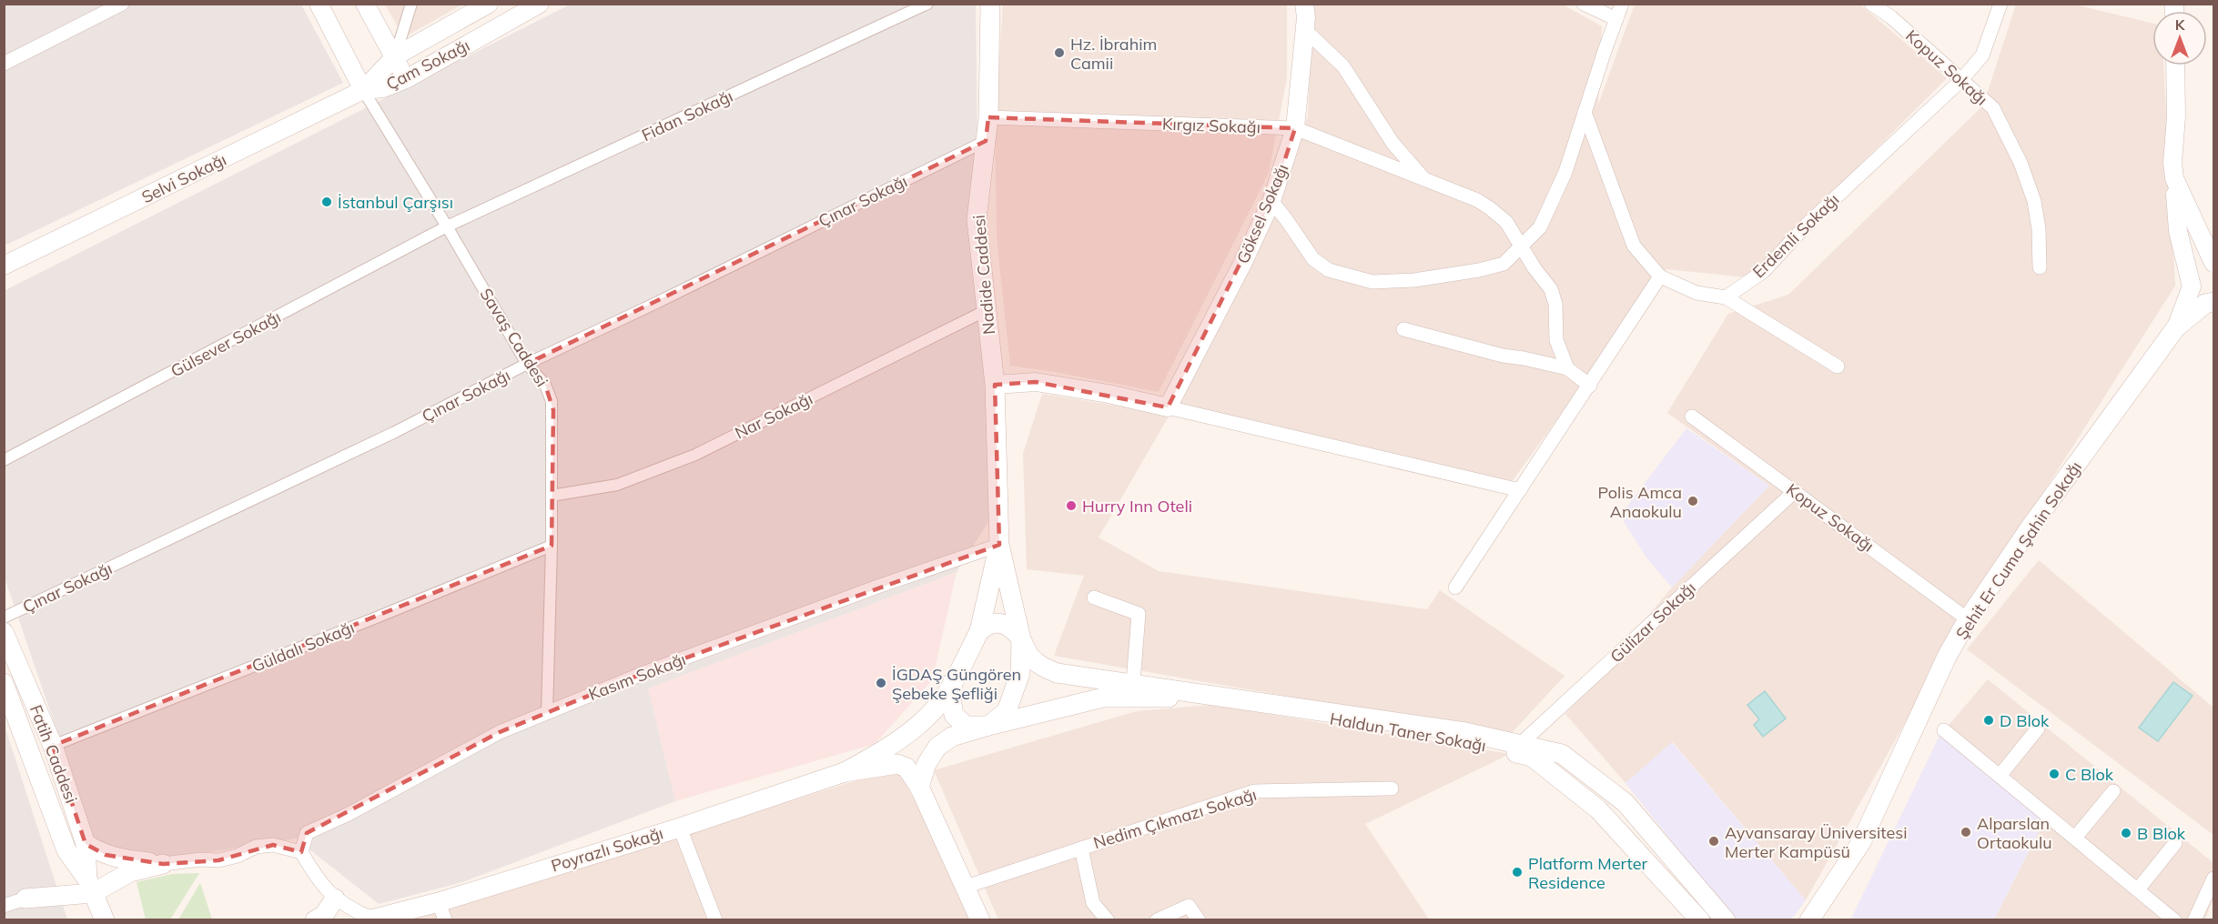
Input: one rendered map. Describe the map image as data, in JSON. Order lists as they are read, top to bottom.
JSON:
{
  "streets": {
    "main road": [
      "Nadide Caddesi",
      "Şehit Er Cuma Şahin Sokağı",
      "Haldun Taner Sokağı",
      "Fatih Caddesi",
      "Poyrazlı Sokağı"
    ],
    "street": [
      "Çam Sokağı",
      "Kopuz Sokağı",
      "Fidan Sokağı",
      "Kırgız Sokağı",
      "Selvi Sokağı",
      "Çınar Sokağı",
      "Göksel Sokağı",
      "Erdemli Sokağı",
      "Savaş Caddesi",
      "Gülsever Sokağı",
      "Nar Sokağı",
      "Gülizar Sokağı",
      "Güldalı Sokağı",
      "Kasım Sokağı",
      "Nedim Çıkmazı Sokağı"
    ]
  },
  "crossings": [
    ["Çam Sokağı", "Selvi Sokağı"],
    ["Çam Sokağı", "Savaş Caddesi"],
    ["Kopuz Sokağı", "Erdemli Sokağı"],
    ["Kopuz Sokağı", "Şehit Er Cuma Şahin Sokağı"],
    ["Kopuz Sokağı", "Gülizar Sokağı"],
    ["Fidan Sokağı", "Savaş Caddesi"],
    ["Fidan Sokağı", "Gülsever Sokağı"],
    ["Kırgız Sokağı", "Göksel Sokağı"],
    ["Kırgız Sokağı", "Nadide Caddesi"],
    ["Selvi Sokağı", "Savaş Caddesi"],
    ["Çınar Sokağı", "Nadide Caddesi"],
    ["Çınar Sokağı", "Savaş Caddesi"],
    ["Nadide Caddesi", "Nar Sokağı"],
    ["Nadide Caddesi", "Kasım Sokağı"],
    ["Savaş Caddesi", "Gülsever Sokağı"],
    ["Savaş Caddesi", "Nar Sokağı"],
    ["Savaş Caddesi", "Güldalı Sokağı"],
    ["Savaş Caddesi", "Kasım Sokağı"],
    ["Gülizar Sokağı", "Haldun Taner Sokağı"],
    ["Güldalı Sokağı", "Fatih Caddesi"]
  ],
  "places": [
    "Hz. İbrahim Camii",
    "İstanbul Çarşısı",
    "Polis Amca Anaokulu",
    "Hurry Inn Oteli",
    "İGDAŞ Güngören Şebeke Şefliği",
    "D Blok",
    "C Blok",
    "Alparslan Ortaokulu",
    "B Blok",
    "Ayvansaray Üniversitesi Merter Kampüsü",
    "Platform Merter Residence"
  ],
  "north": "top"
}
